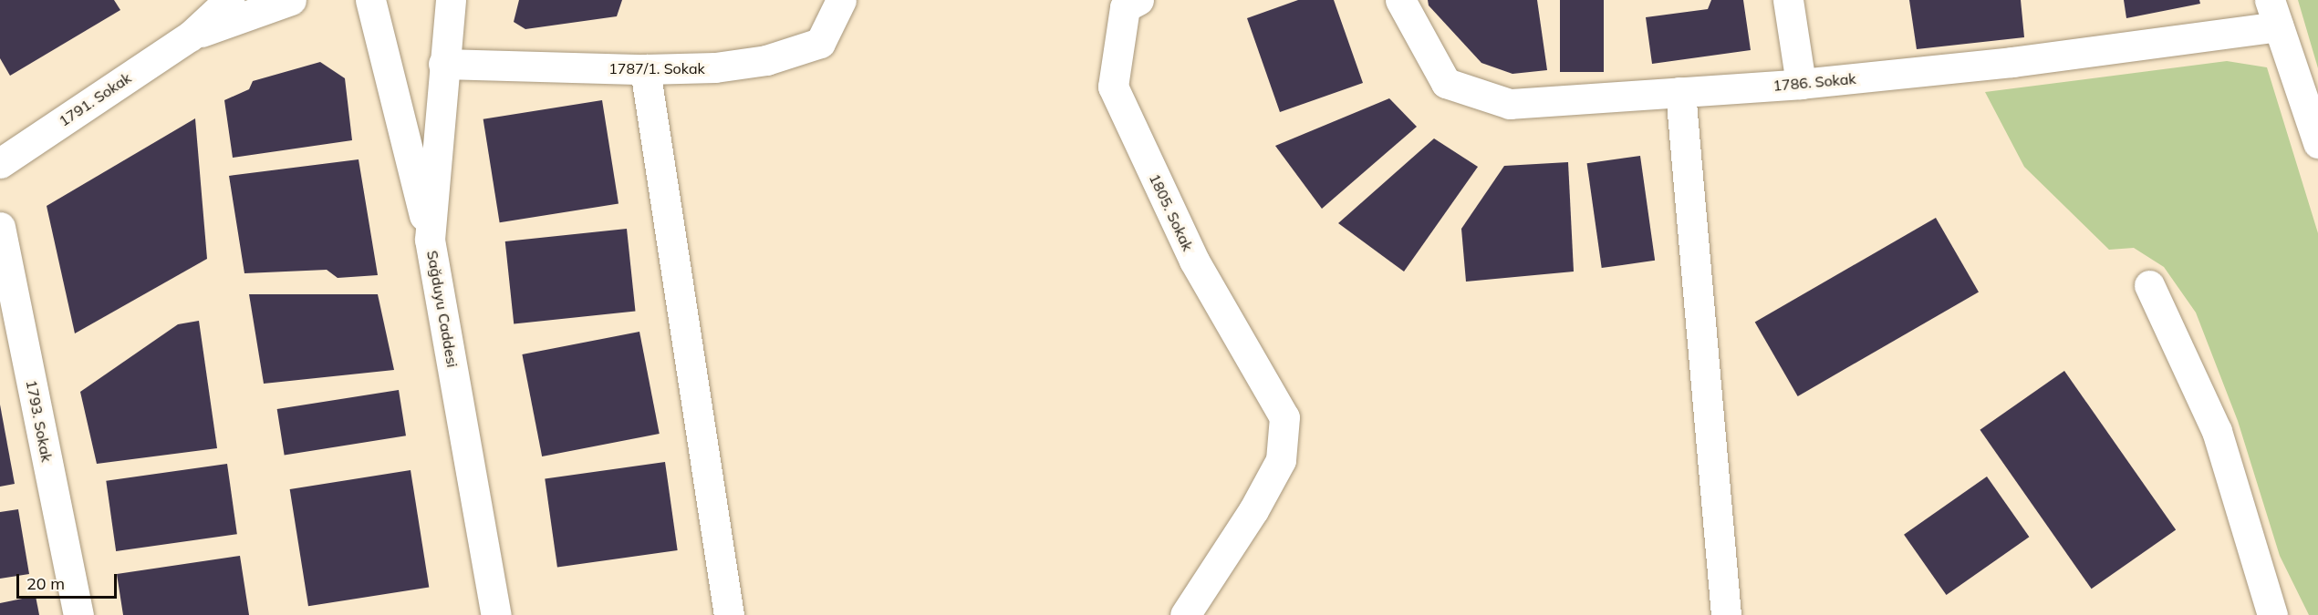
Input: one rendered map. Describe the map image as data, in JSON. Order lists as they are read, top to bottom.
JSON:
{
  "streets": {
    "street": [
      "1787/1. Sokak",
      "1786. Sokak",
      "1791. Sokak",
      "1805. Sokak",
      "Sağduyu Caddesi",
      "1793. Sokak"
    ]
  },
  "crossings": [
    ["1787/1. Sokak", "Sağduyu Caddesi"]
  ],
  "scale_bar": "20 m"
}
